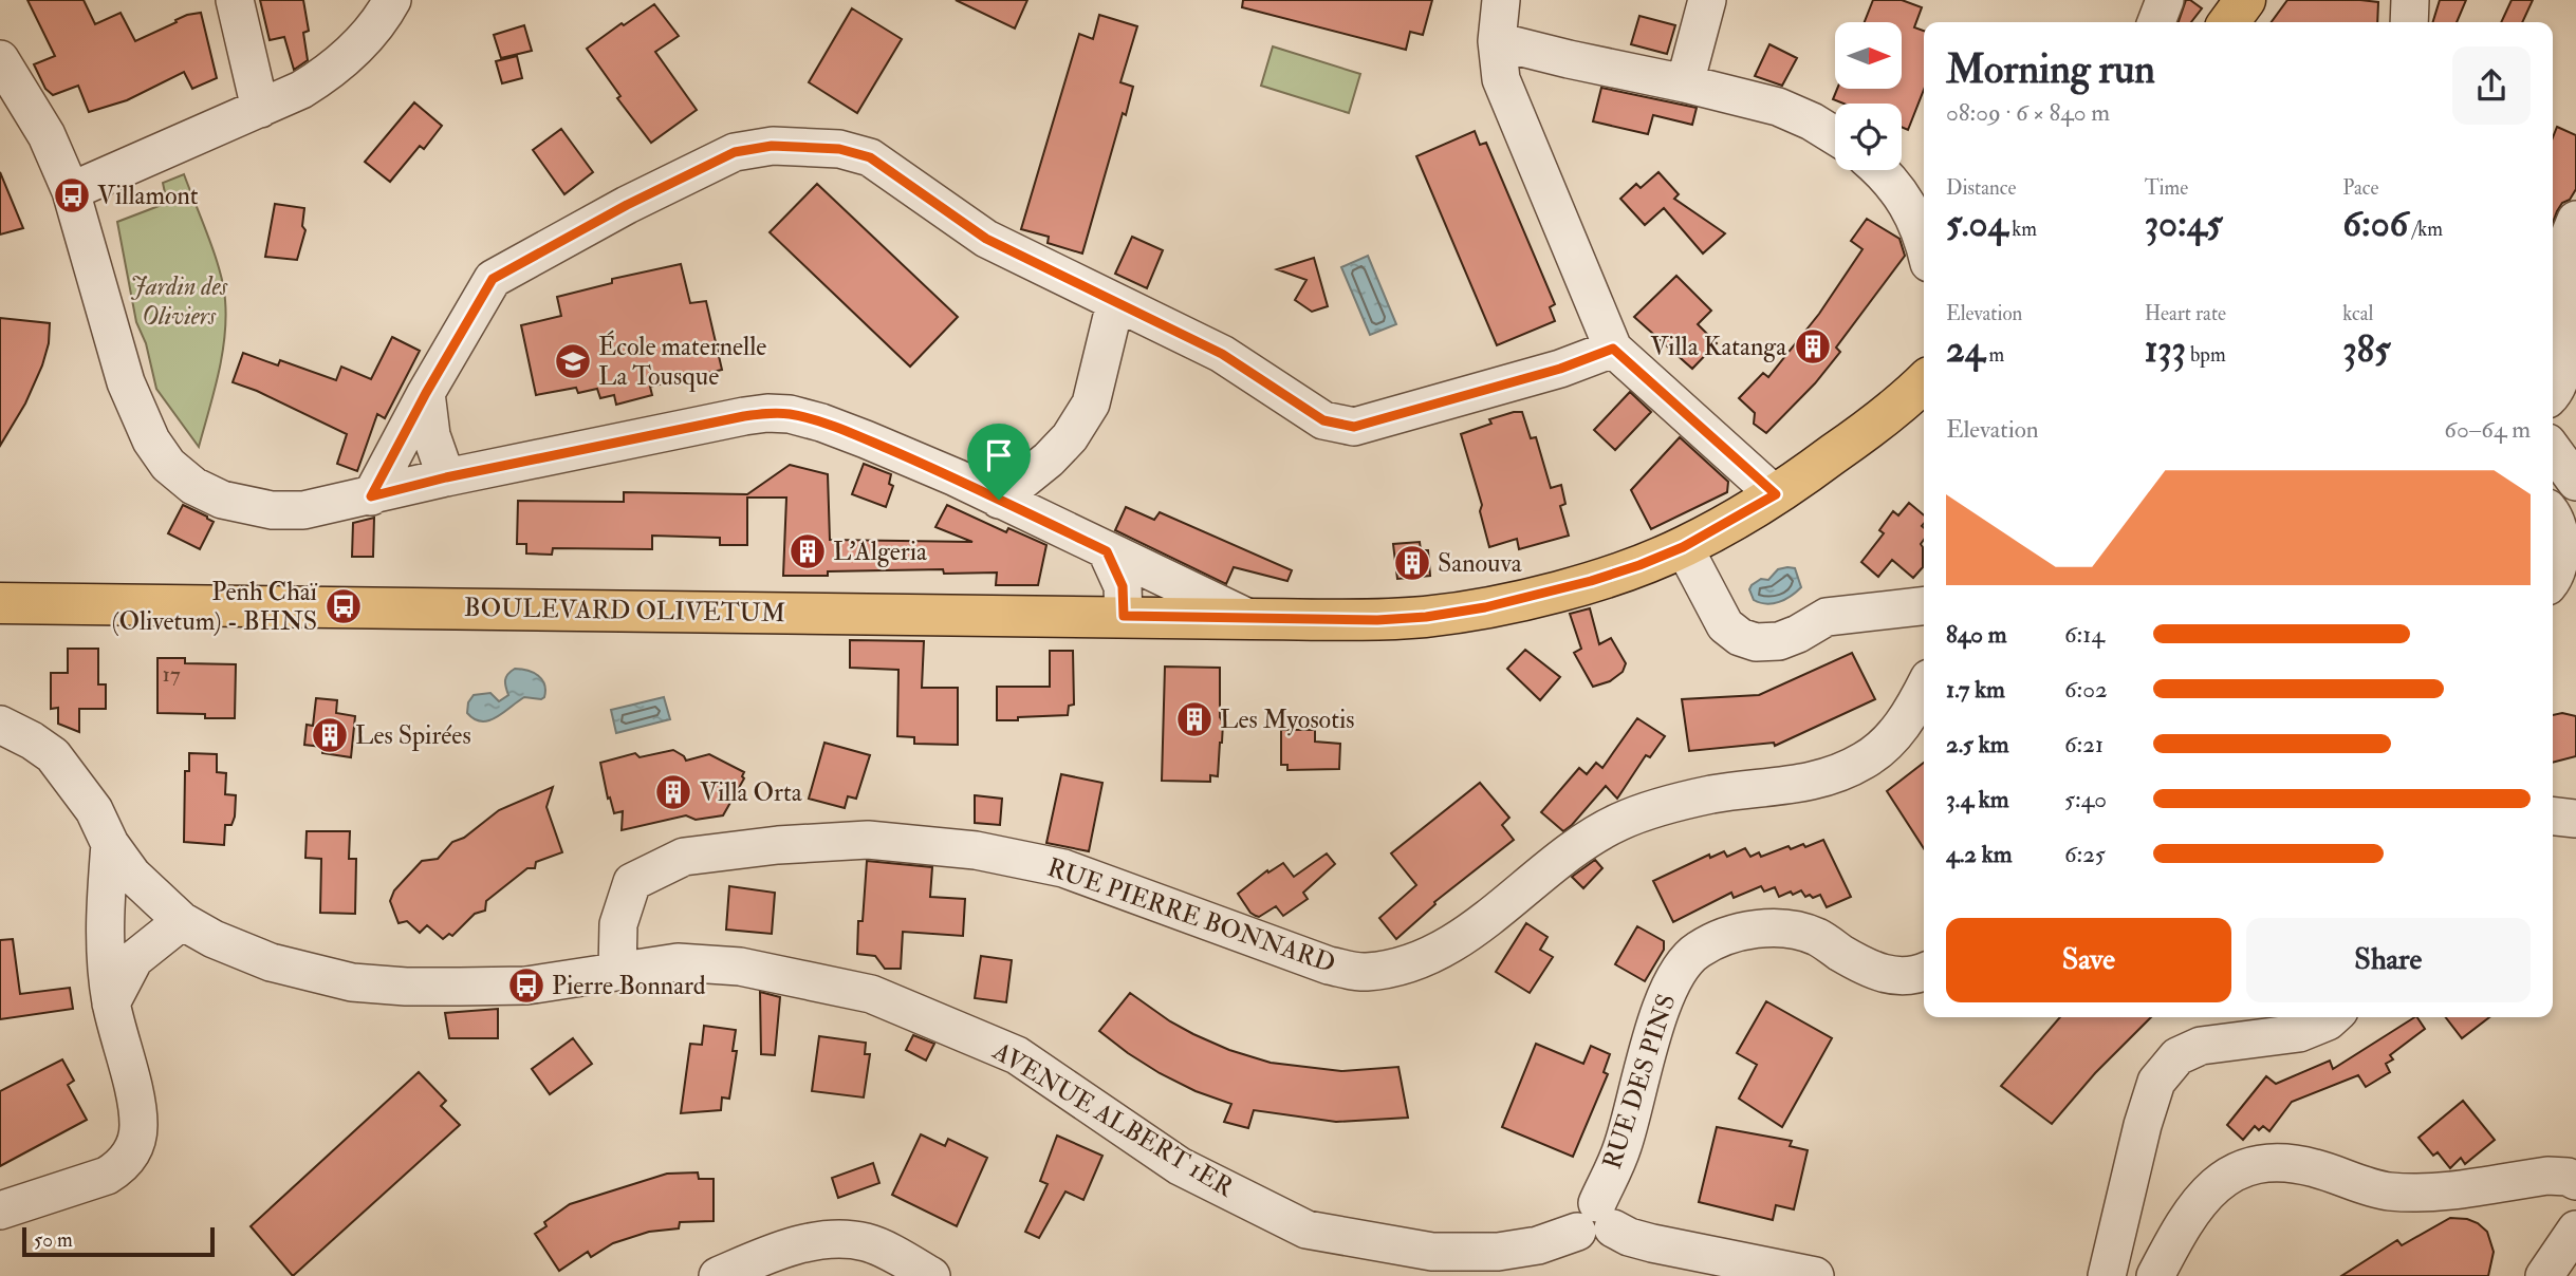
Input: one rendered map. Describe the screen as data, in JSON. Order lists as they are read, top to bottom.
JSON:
{
  "streets": {
    "main road": ["BOULEVARD OLIVETUM"],
    "street": ["RUE PIERRE BONNARD", "RUE DES PINS", "AVENUE ALBERT 1ER"]
  },
  "crossings": [
    ["RUE PIERRE BONNARD", "AVENUE ALBERT 1ER"],
    ["RUE DES PINS", "AVENUE ALBERT 1ER"]
  ],
  "parks": ["Jardin des Oliviers"],
  "places": {
    "bus stop": ["Villamont", "Penh Chaï (Olivetum) - BHNS", "Pierre Bonnard"],
    "building": [
      "Villa Katanga",
      "L'Algeria",
      "Sanouva",
      "Les Myosotis",
      "Les Spirées",
      "Villa Orta"
    ],
    "school or university": ["École maternelle La Tousque"]
  },
  "house_numbers": ["17"],
  "scale_bar": "50 m",
  "north": "right",
  "page": {
    "heading": ["Morning run", "08:09 · 6 × 840 m"],
    "stats": [
      ["Distance", "5.04 km"],
      ["Time", "30:45"],
      ["Pace", "6:06 /km"],
      ["Elevation", "24 m"],
      ["Heart rate", "133 bpm"],
      ["kcal", "385"]
    ],
    "chart": ["Elevation", "60–64 m"],
    "list": [
      {
        "name": "840 m",
        "note": "6:14"
      },
      {
        "name": "1.7 km",
        "note": "6:02"
      },
      {
        "name": "2.5 km",
        "note": "6:21"
      },
      {
        "name": "3.4 km",
        "note": "5:40"
      },
      {
        "name": "4.2 km",
        "note": "6:25"
      }
    ],
    "buttons": ["Save", "Share"],
    "scale": "50 m"
  }
}
